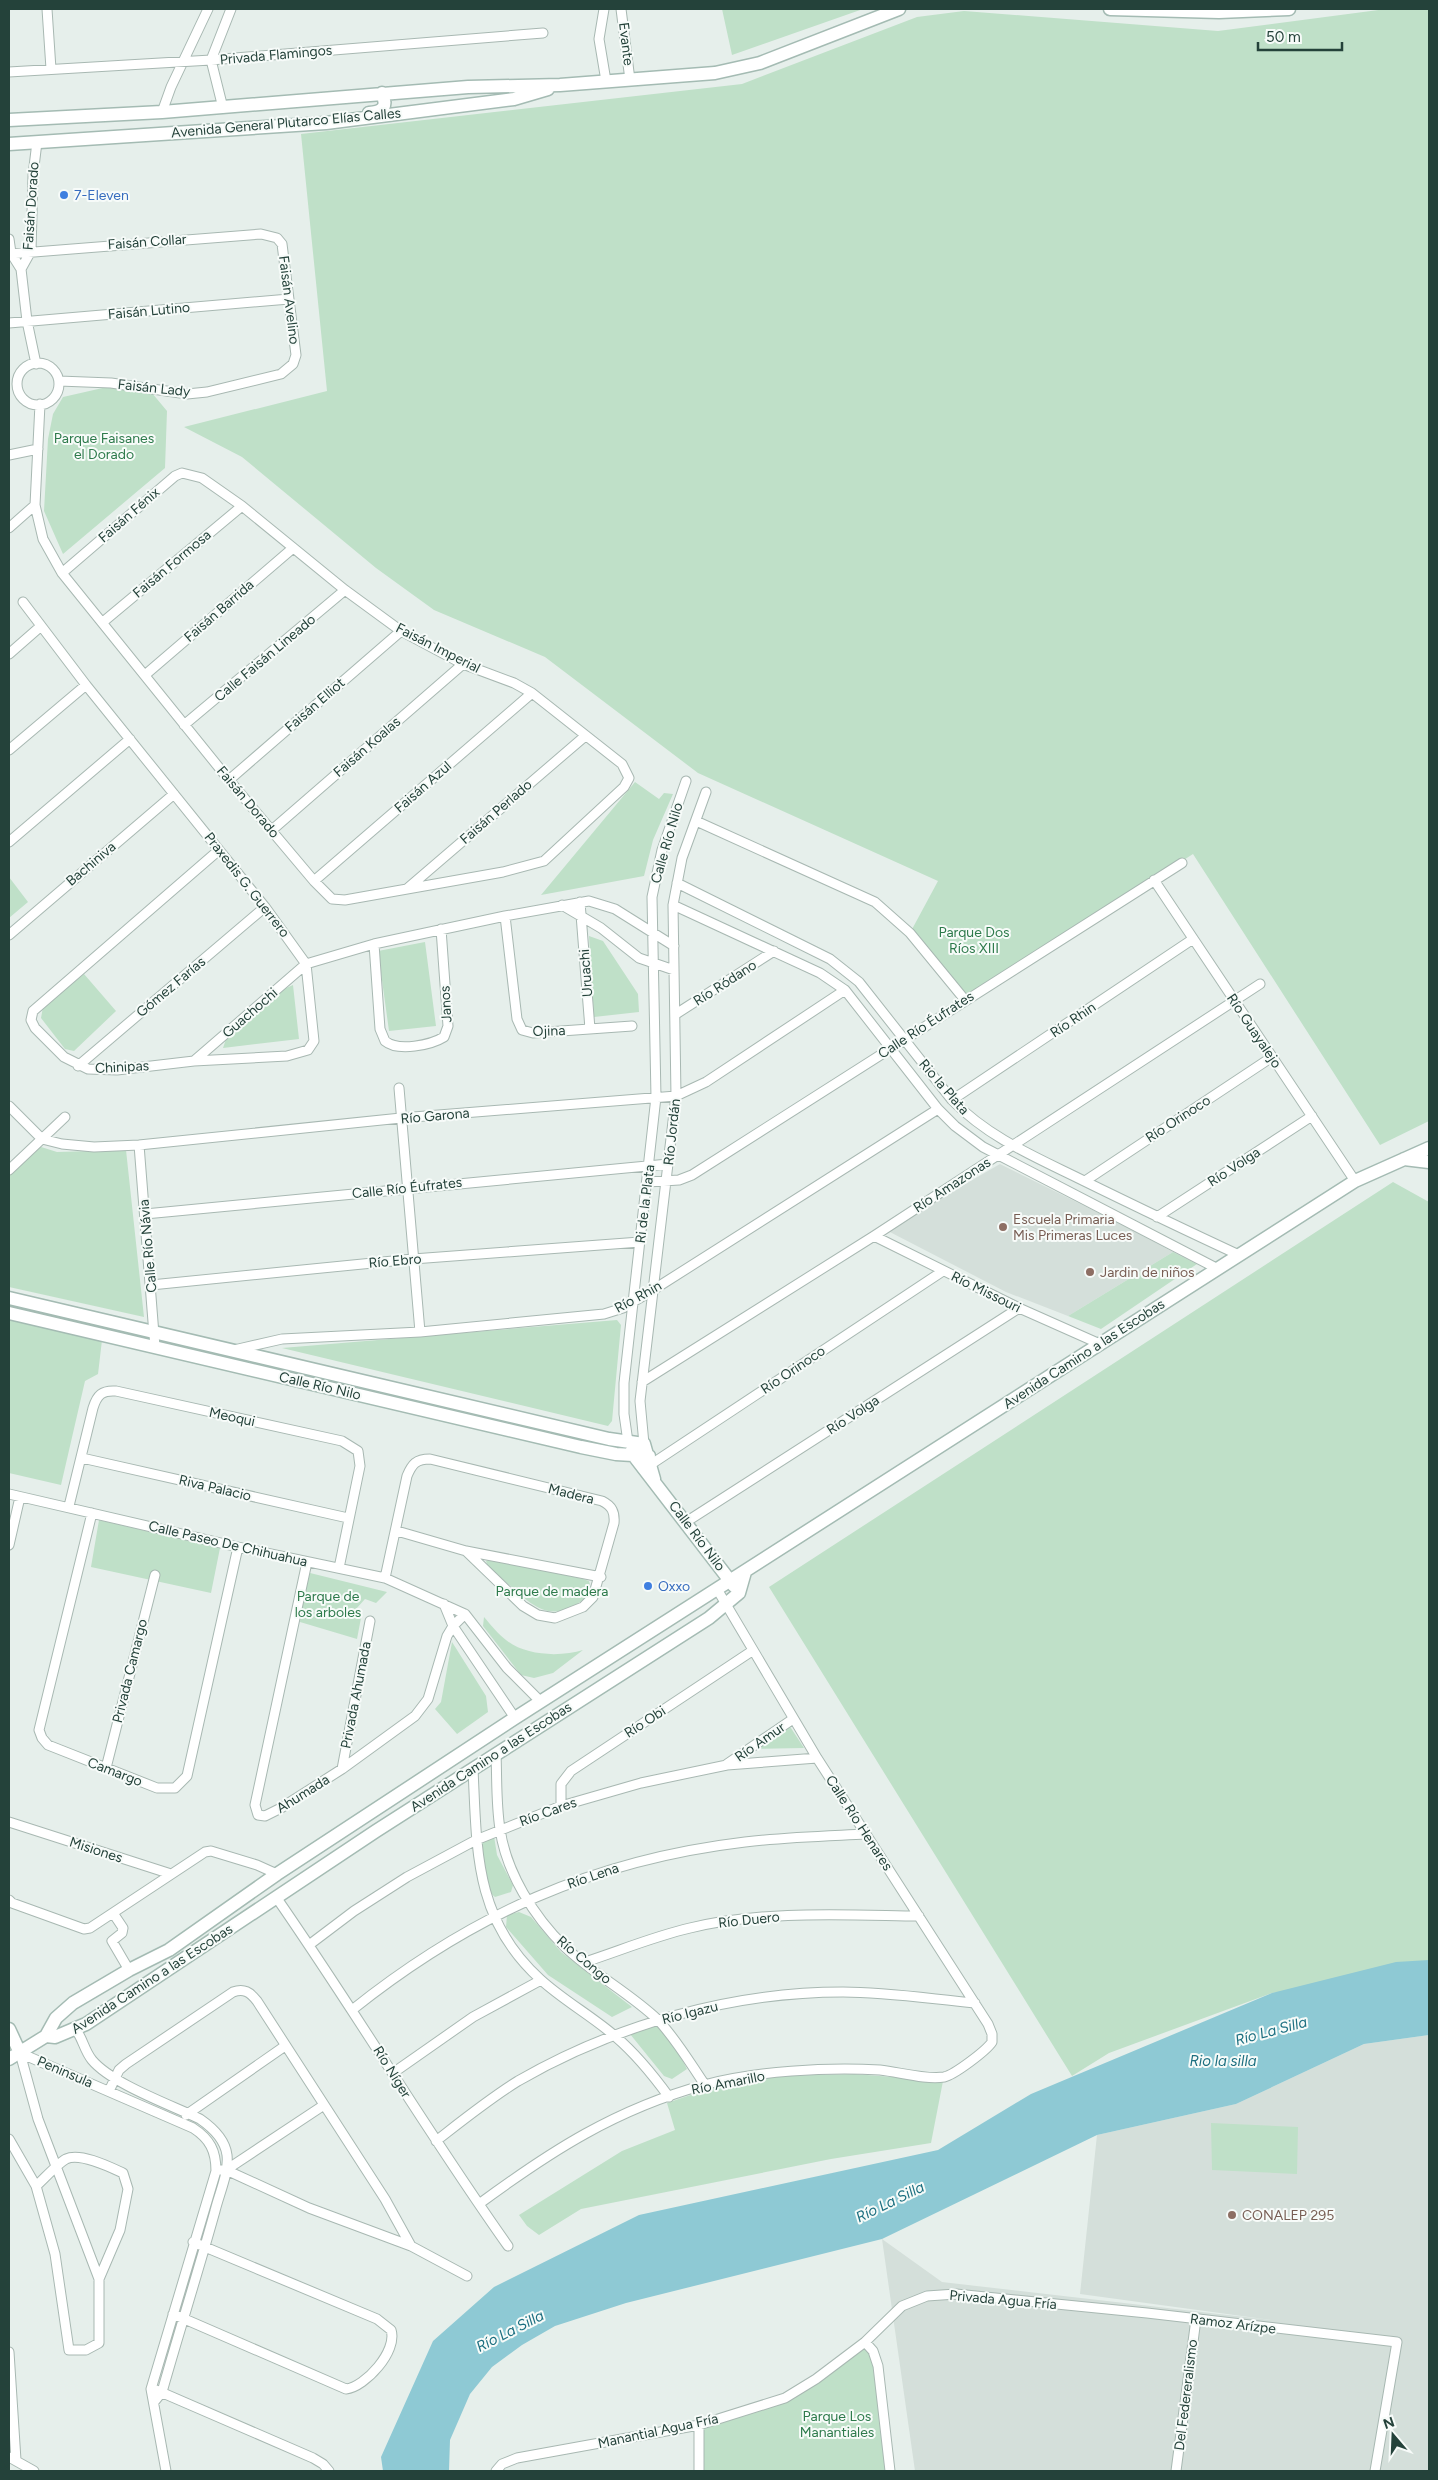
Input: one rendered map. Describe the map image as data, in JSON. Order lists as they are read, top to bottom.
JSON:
{
  "streets": {
    "street": [
      "Evante",
      "Privada Flamingos",
      "Avenida General Plutarco Elías Calles",
      "Faisán Dorado",
      "Faisán Collar",
      "Faisán Avelino",
      "Faisán Lutino",
      "Faisán Lady",
      "Faisán Fénix",
      "Faisán Formosa",
      "Faisán Barrida",
      "Faisán Imperial",
      "Calle Faisán Lineado",
      "Faisán Elliot",
      "Faisán Koalas",
      "Faisán Azul",
      "Faisán Perlado",
      "Calle Río Nilo",
      "Bachiniva",
      "Praxedis G. Guerrero",
      "Uruachi",
      "Río Ródano",
      "Gómez Farías",
      "Janos",
      "Guachochi",
      "Río Rhin",
      "Calle Río Éufrates",
      "Ojina",
      "Río Guayalejo",
      "Chinipas",
      "Rio la Plata",
      "Río Garona",
      "Río Orinoco",
      "Río Jordán",
      "Río Volga",
      "Río Amazonas",
      "Ri de la Plata",
      "Calle Río Návia",
      "Río Ebro",
      "Río Missouri",
      "Avenida Camino a las Escobas",
      "Meoqui",
      "Riva Palacio",
      "Madera",
      "Calle Paseo De Chihuahua",
      "Privada Camargo",
      "Privada Ahumada",
      "Río Obi",
      "Río Amur",
      "Camargo",
      "Ahumada",
      "Río Cares",
      "Calle Río Henares",
      "Misiones",
      "Río Lena",
      "Río Duero",
      "Río Congo",
      "Río Igazu",
      "Peninsula",
      "Río Níger",
      "Río Amarillo",
      "Privada Agua Fría",
      "Ramoz Arízpe",
      "Del Federeralismo",
      "Manantial Agua Fría"
    ]
  },
  "crossings": [
    ["Evante", "Avenida General Plutarco Elías Calles"],
    ["Avenida General Plutarco Elías Calles", "Faisán Dorado"],
    ["Faisán Dorado", "Faisán Collar"],
    ["Faisán Dorado", "Faisán Lutino"],
    ["Faisán Dorado", "Faisán Lady"],
    ["Faisán Dorado", "Faisán Fénix"],
    ["Faisán Dorado", "Faisán Formosa"],
    ["Faisán Dorado", "Faisán Barrida"],
    ["Faisán Dorado", "Faisán Imperial"],
    ["Faisán Dorado", "Calle Faisán Lineado"],
    ["Faisán Dorado", "Faisán Elliot"],
    ["Faisán Dorado", "Faisán Koalas"],
    ["Faisán Dorado", "Faisán Azul"],
    ["Faisán Dorado", "Faisán Perlado"],
    ["Faisán Collar", "Faisán Avelino"],
    ["Faisán Avelino", "Faisán Lutino"],
    ["Faisán Avelino", "Faisán Lady"],
    ["Faisán Fénix", "Faisán Imperial"],
    ["Faisán Formosa", "Faisán Imperial"],
    ["Faisán Barrida", "Faisán Imperial"],
    ["Faisán Imperial", "Calle Faisán Lineado"],
    ["Faisán Imperial", "Faisán Elliot"],
    ["Faisán Imperial", "Faisán Koalas"],
    ["Faisán Imperial", "Faisán Azul"],
    ["Faisán Imperial", "Faisán Perlado"],
    ["Calle Río Nilo", "Río Rhin"],
    ["Calle Río Nilo", "Río Orinoco"],
    ["Calle Río Nilo", "Río Jordán"],
    ["Calle Río Nilo", "Río Volga"],
    ["Calle Río Nilo", "Ri de la Plata"],
    ["Calle Río Nilo", "Calle Río Návia"],
    ["Calle Río Nilo", "Avenida Camino a las Escobas"],
    ["Bachiniva", "Praxedis G. Guerrero"],
    ["Praxedis G. Guerrero", "Gómez Farías"],
    ["Praxedis G. Guerrero", "Guachochi"],
    ["Praxedis G. Guerrero", "Chinipas"],
    ["Uruachi", "Ojina"],
    ["Río Ródano", "Rio la Plata"],
    ["Río Ródano", "Río Jordán"],
    ["Gómez Farías", "Chinipas"],
    ["Guachochi", "Chinipas"],
    ["Río Rhin", "Río Guayalejo"],
    ["Río Rhin", "Rio la Plata"],
    ["Río Rhin", "Río Jordán"],
    ["Río Rhin", "Ri de la Plata"],
    ["Calle Río Éufrates", "Río Guayalejo"],
    ["Calle Río Éufrates", "Rio la Plata"],
    ["Calle Río Éufrates", "Río Jordán"],
    ["Calle Río Éufrates", "Ri de la Plata"],
    ["Calle Río Éufrates", "Calle Río Návia"],
    ["Río Guayalejo", "Río Orinoco"],
    ["Río Guayalejo", "Río Volga"],
    ["Río Guayalejo", "Río Amazonas"],
    ["Río Guayalejo", "Avenida Camino a las Escobas"],
    ["Rio la Plata", "Río Garona"],
    ["Rio la Plata", "Río Orinoco"],
    ["Rio la Plata", "Río Jordán"],
    ["Rio la Plata", "Río Volga"],
    ["Rio la Plata", "Río Amazonas"],
    ["Rio la Plata", "Avenida Camino a las Escobas"],
    ["Río Garona", "Río Jordán"],
    ["Río Garona", "Ri de la Plata"],
    ["Río Garona", "Calle Río Návia"],
    ["Río Orinoco", "Río Jordán"],
    ["Río Orinoco", "Río Missouri"],
    ["Río Jordán", "Río Amazonas"],
    ["Río Volga", "Río Missouri"],
    ["Río Amazonas", "Río Missouri"],
    ["Ri de la Plata", "Río Ebro"],
    ["Calle Río Návia", "Río Ebro"],
    ["Río Missouri", "Avenida Camino a las Escobas"],
    ["Avenida Camino a las Escobas", "Calle Paseo De Chihuahua"],
    ["Avenida Camino a las Escobas", "Calle Río Henares"],
    ["Avenida Camino a las Escobas", "Río Congo"],
    ["Avenida Camino a las Escobas", "Peninsula"],
    ["Avenida Camino a las Escobas", "Río Níger"],
    ["Meoqui", "Riva Palacio"],
    ["Meoqui", "Calle Paseo De Chihuahua"],
    ["Madera", "Calle Paseo De Chihuahua"],
    ["Calle Paseo De Chihuahua", "Camargo"],
    ["Calle Paseo De Chihuahua", "Ahumada"],
    ["Privada Camargo", "Camargo"],
    ["Privada Ahumada", "Ahumada"],
    ["Río Obi", "Río Cares"],
    ["Río Obi", "Calle Río Henares"],
    ["Río Amur", "Río Cares"],
    ["Río Amur", "Calle Río Henares"],
    ["Río Cares", "Calle Río Henares"],
    ["Río Cares", "Río Congo"],
    ["Río Cares", "Río Níger"],
    ["Calle Río Henares", "Río Lena"],
    ["Calle Río Henares", "Río Duero"],
    ["Calle Río Henares", "Río Igazu"],
    ["Calle Río Henares", "Río Amarillo"],
    ["Río Lena", "Río Congo"],
    ["Río Lena", "Río Níger"],
    ["Río Duero", "Río Congo"],
    ["Río Congo", "Río Igazu"],
    ["Río Congo", "Río Amarillo"],
    ["Río Igazu", "Río Níger"],
    ["Río Níger", "Río Amarillo"],
    ["Privada Agua Fría", "Ramoz Arízpe"],
    ["Privada Agua Fría", "Manantial Agua Fría"],
    ["Ramoz Arízpe", "Del Federeralismo"]
  ],
  "water": ["Río La Silla", "Rio la silla"],
  "parks": [
    "Parque Faisanes el Dorado",
    "Parque Dos Ríos XIII",
    "Parque de madera",
    "Parque de los arboles",
    "Parque Los Manantiales"
  ],
  "places": [
    "7-Eleven",
    "Escuela Primaria Mis Primeras Luces",
    "Jardin de niños",
    "Oxxo",
    "CONALEP 295"
  ],
  "scale_bar": "50 m",
  "north": "top"
}
